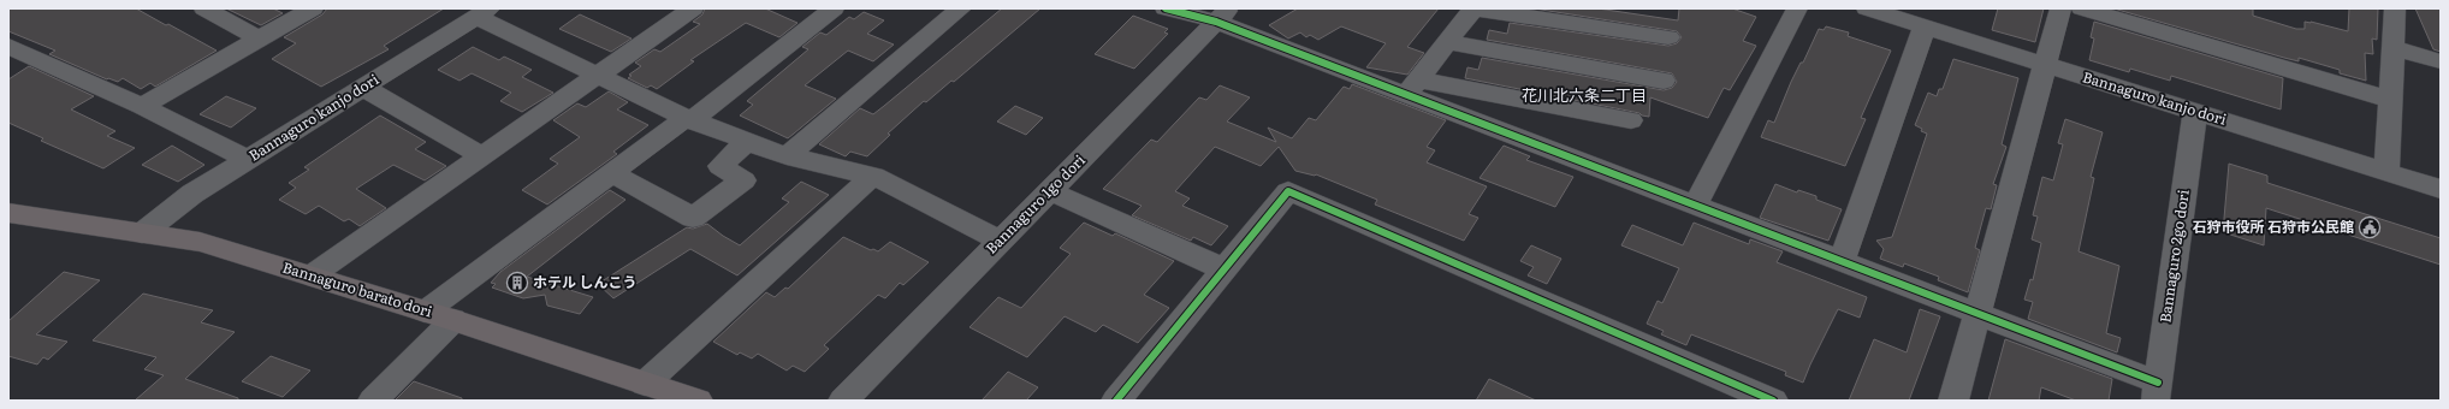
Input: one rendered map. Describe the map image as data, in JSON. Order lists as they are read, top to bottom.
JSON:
{
  "streets": {
    "main road": ["Bannaguro barato dori"],
    "street": ["Bannaguro kanjo dori", "Bannaguro 1go dori", "Bannaguro 2go dori"]
  },
  "crossings": [
    ["Bannaguro kanjo dori", "Bannaguro 2go dori"],
    ["Bannaguro kanjo dori", "Bannaguro barato dori"]
  ],
  "districts": ["花川北六条二丁目"],
  "places": {
    "public building": ["石狩市役所 石狩市公民館"],
    "building": ["ホテル しんこう"]
  }
}
